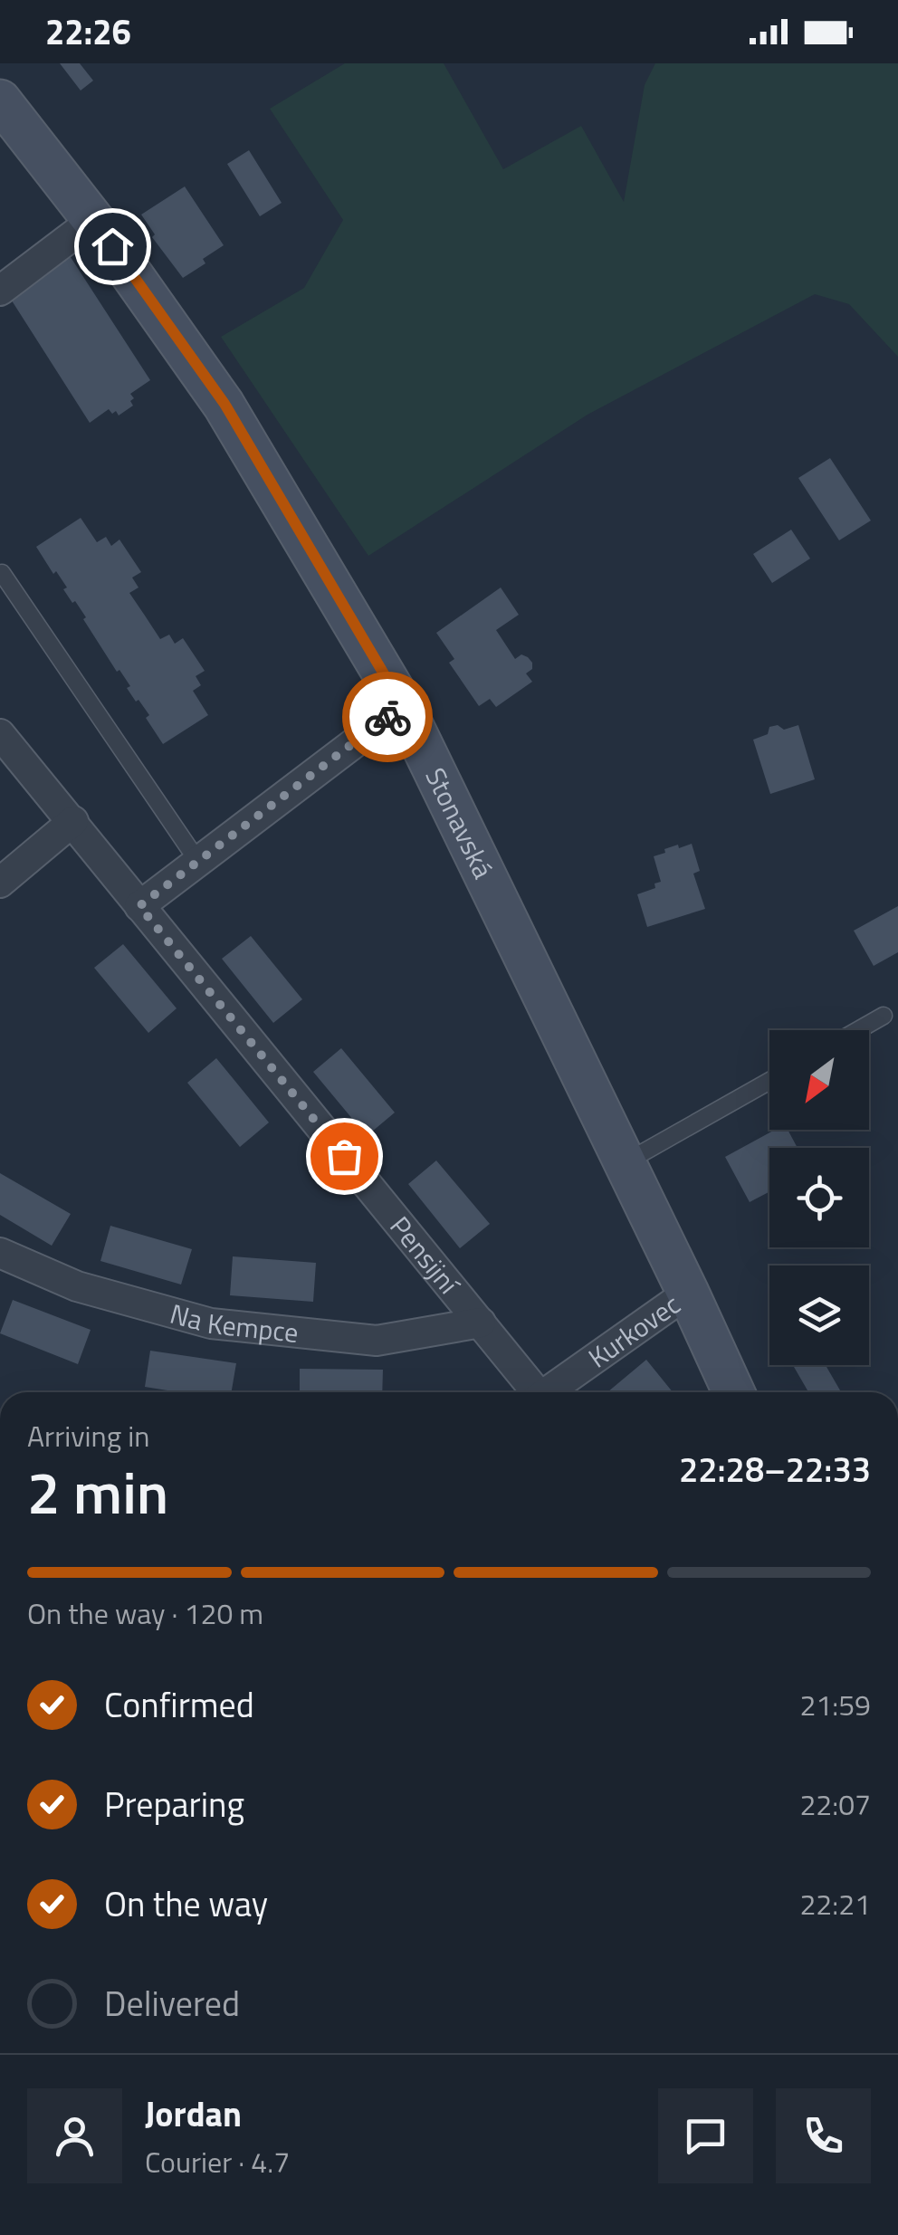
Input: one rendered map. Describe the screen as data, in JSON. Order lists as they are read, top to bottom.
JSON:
{
  "streets": {
    "main road": ["Stonavská"],
    "street": ["Pensijní", "Na Kempce", "Kurkovec"]
  },
  "crossings": [
    ["Stonavská", "Kurkovec"],
    ["Pensijní", "Na Kempce"]
  ],
  "north": "bottom left",
  "page": {
    "status": "22:26",
    "heading": ["2 min", "Arriving in", "22:28–22:33"],
    "panel": ["Jordan", "Courier · 4.7"],
    "bar": "On the way · 120 m",
    "list": [
      ["Confirmed", "21:59"],
      ["Preparing", "22:07"],
      ["On the way", "22:21"],
      "Delivered"
    ]
  }
}
